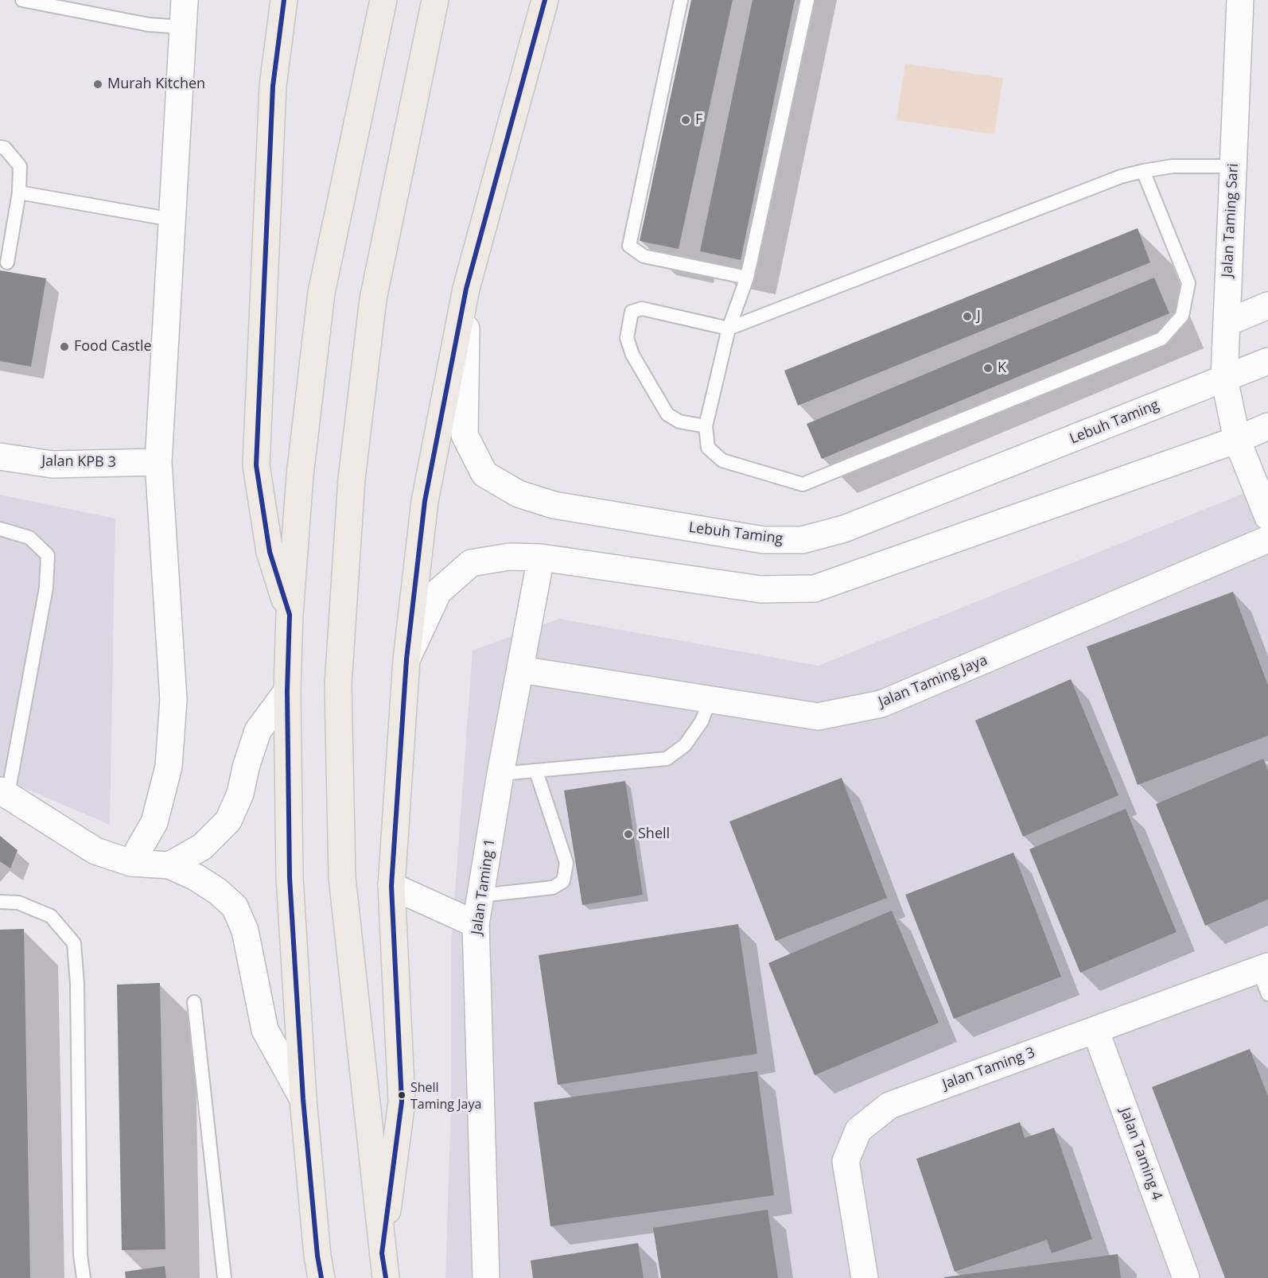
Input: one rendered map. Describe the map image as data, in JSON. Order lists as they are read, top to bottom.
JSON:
{
  "streets": {
    "street": [
      "Jalan Taming Sari",
      "Lebuh Taming",
      "Jalan KPB 3",
      "Jalan Taming Jaya",
      "Jalan Taming 1",
      "Jalan Taming 3",
      "Jalan Taming 4"
    ]
  },
  "crossings": [
    ["Jalan Taming Sari", "Lebuh Taming"],
    ["Jalan Taming Jaya", "Jalan Taming 1"],
    ["Jalan Taming 3", "Jalan Taming 4"]
  ],
  "places": [
    "Murah Kitchen",
    "F",
    "J",
    "Food Castle",
    "K",
    "Shell",
    "Shell Taming Jaya"
  ]
}
